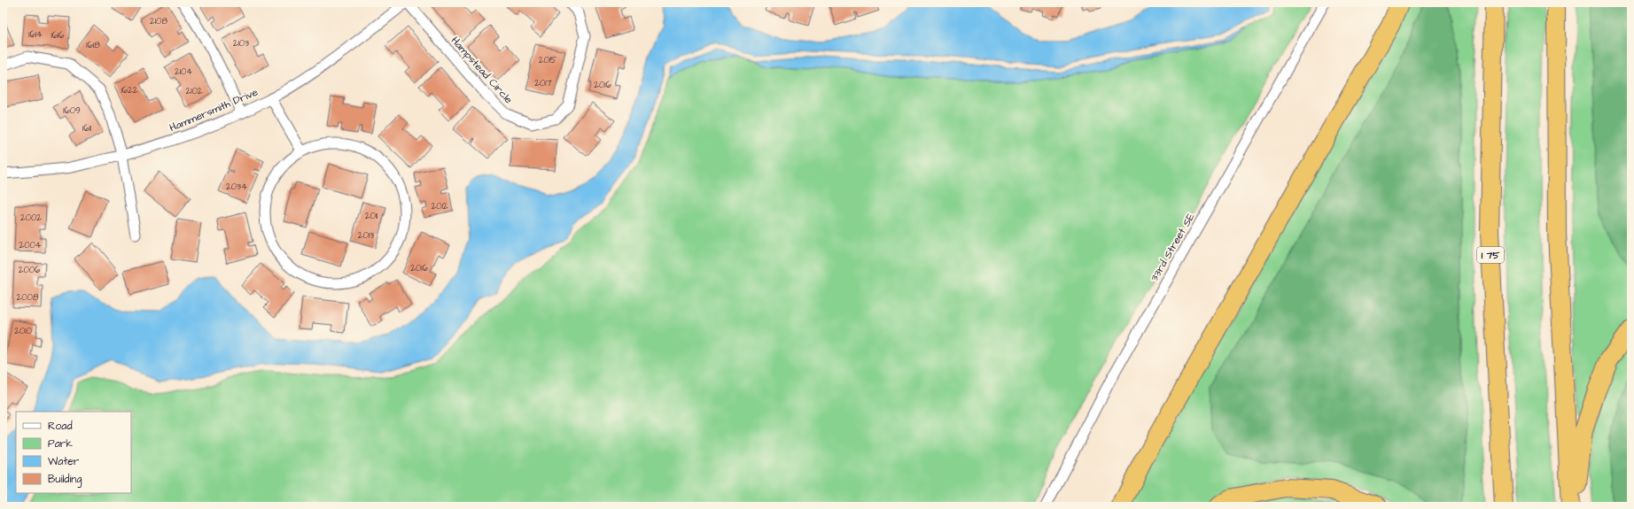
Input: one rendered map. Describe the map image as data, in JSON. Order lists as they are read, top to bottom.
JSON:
{
  "streets": {
    "highway": ["I 75"],
    "street": ["Hampstead Circle", "Hammersmith Drive", "33rd Street SE"]
  },
  "crossings": [
    ["Hampstead Circle", "Hammersmith Drive"]
  ],
  "house_numbers": [
    "2108",
    "1614",
    "1616",
    "2103",
    "1618",
    "2015",
    "2104",
    "2017",
    "2016",
    "1622",
    "2102",
    "1609",
    "1611",
    "2034",
    "2012",
    "2011",
    "2002",
    "2013",
    "2004",
    "2016",
    "2006",
    "2008",
    "2010"
  ],
  "legend": [
    "Road",
    "Park",
    "Water",
    "Building"
  ]
}
